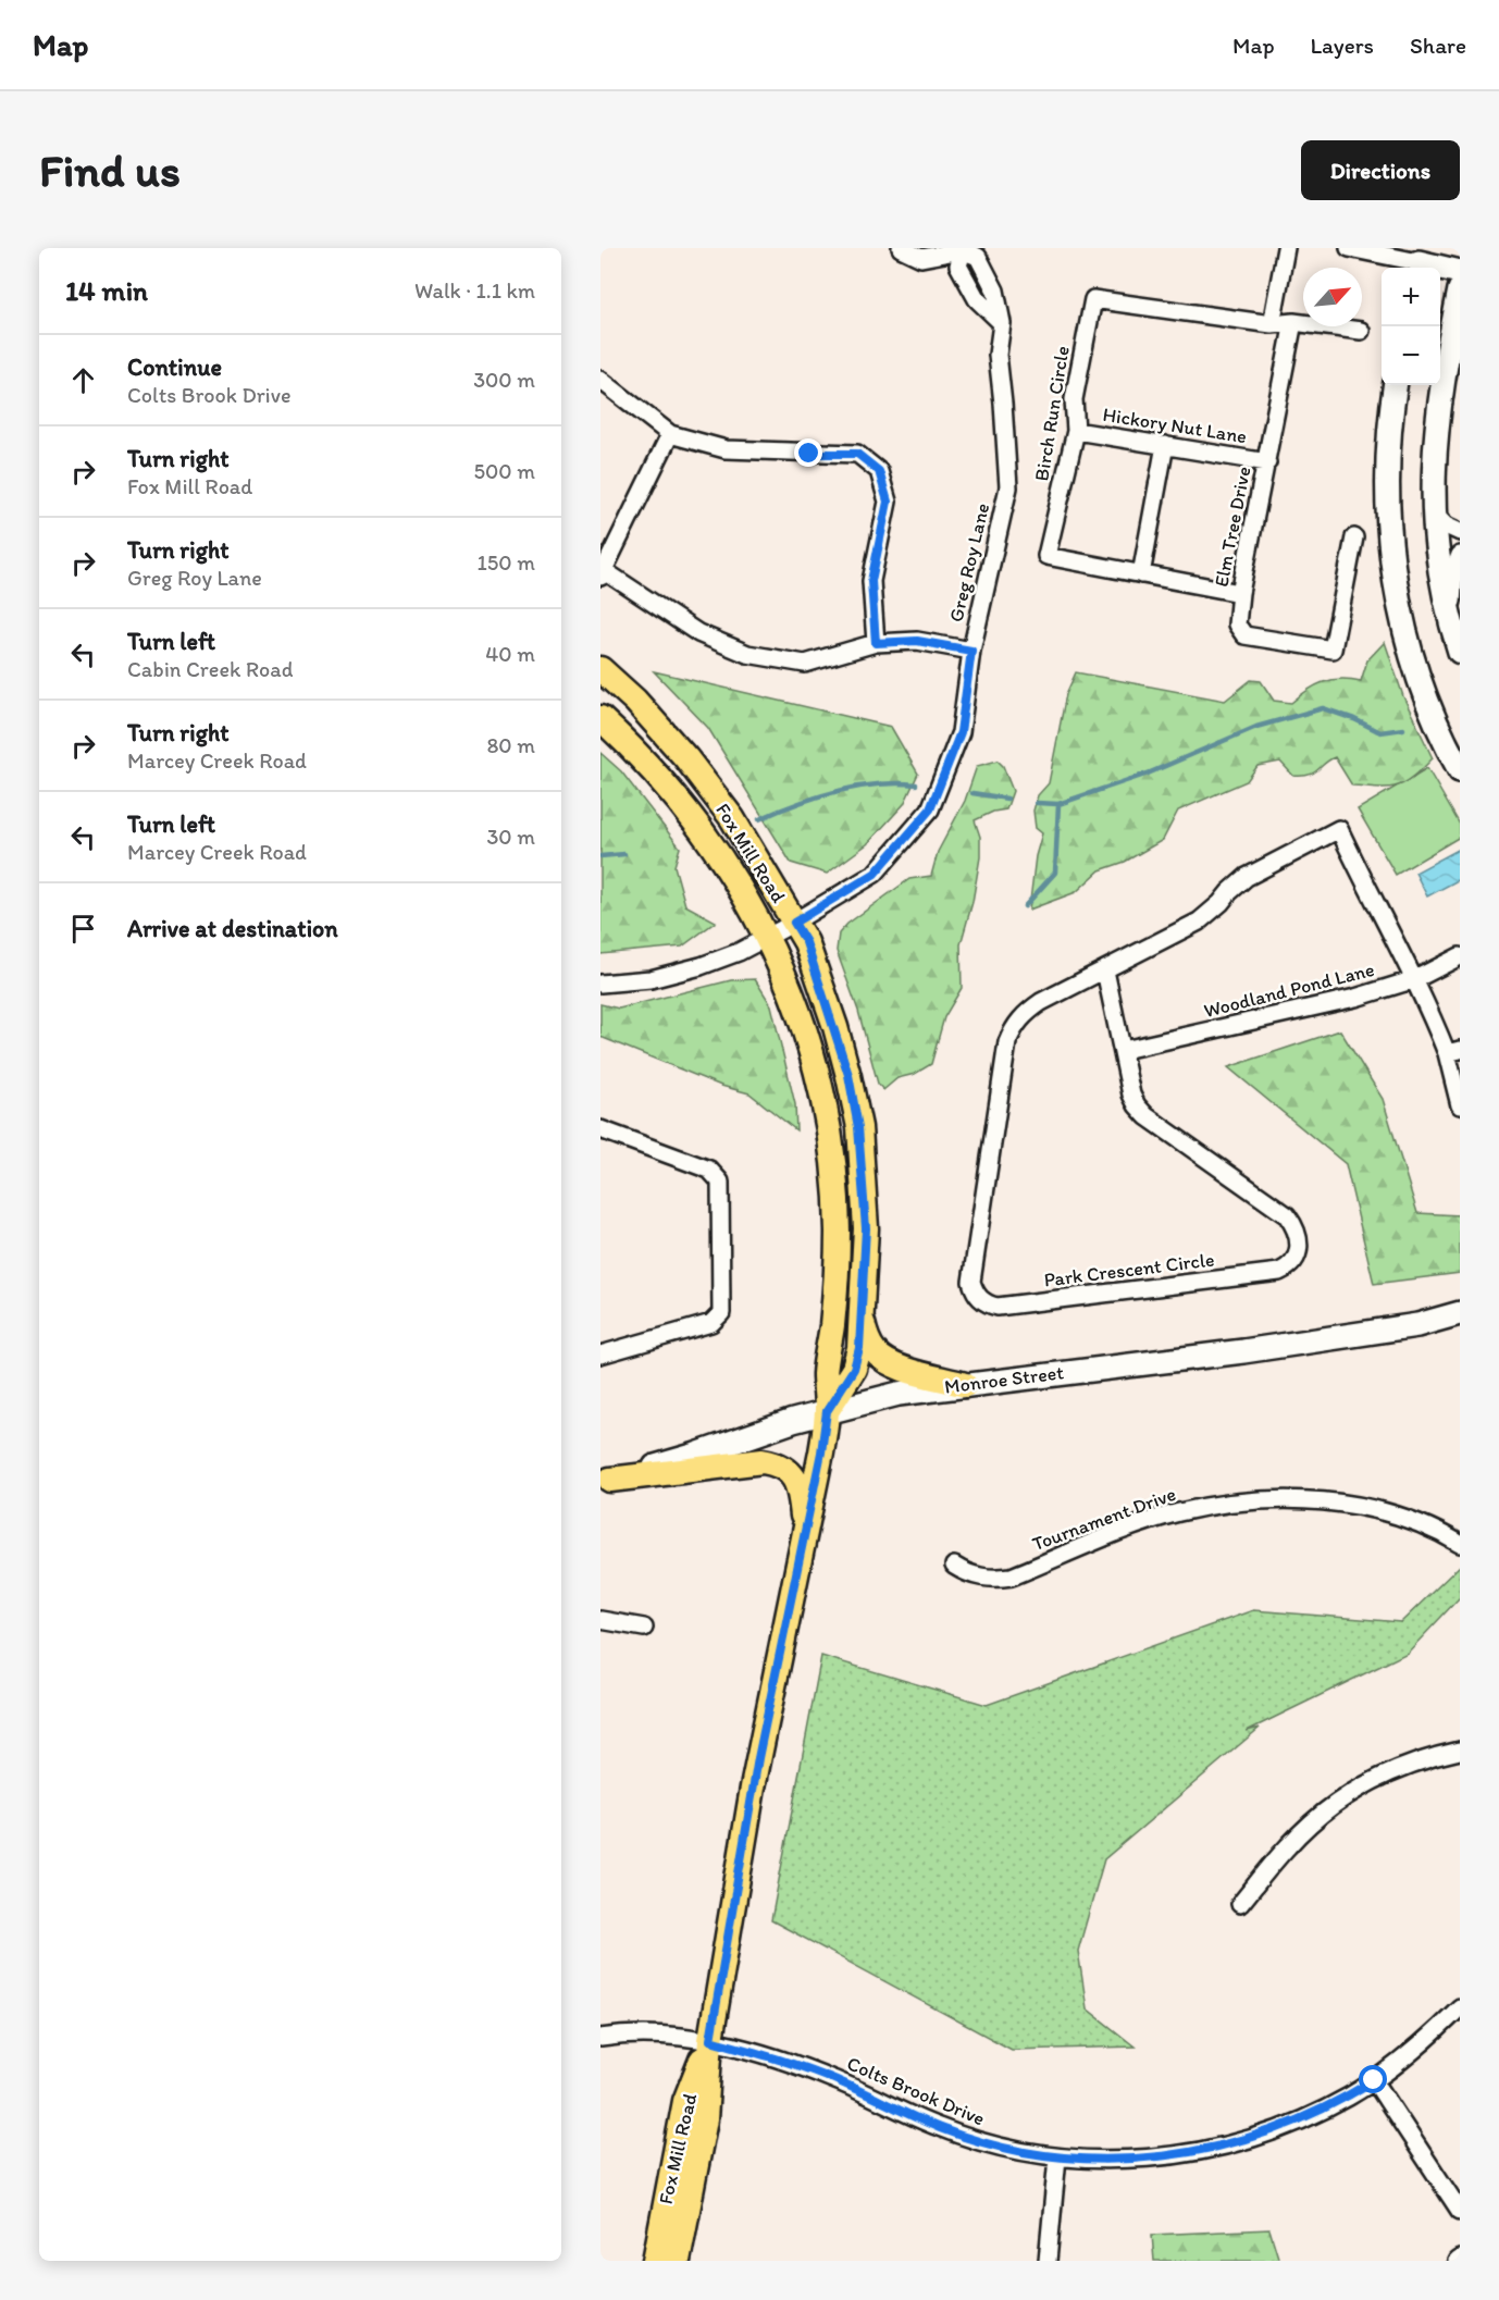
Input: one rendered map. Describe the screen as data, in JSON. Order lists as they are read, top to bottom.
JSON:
{
  "streets": {
    "main road": ["Fox Mill Road", "Monroe Street"],
    "street": [
      "Birch Run Circle",
      "Hickory Nut Lane",
      "Elm Tree Drive",
      "Greg Roy Lane",
      "Woodland Pond Lane",
      "Park Crescent Circle",
      "Tournament Drive",
      "Colts Brook Drive"
    ]
  },
  "crossings": [
    ["Birch Run Circle", "Hickory Nut Lane"],
    ["Birch Run Circle", "Elm Tree Drive"],
    ["Hickory Nut Lane", "Elm Tree Drive"],
    ["Greg Roy Lane", "Fox Mill Road"],
    ["Fox Mill Road", "Monroe Street"],
    ["Fox Mill Road", "Colts Brook Drive"],
    ["Woodland Pond Lane", "Park Crescent Circle"]
  ],
  "north": "top right",
  "page": {
    "header": "Map",
    "nav": ["Map", "Layers", "Share"],
    "buttons": "Directions",
    "title": "Find us",
    "heading": ["14 min", "Walk · 1.1 km"],
    "map_buttons": ["+", "−"],
    "list": [
      ["Continue", "Colts Brook Drive", "300 m"],
      ["Turn right", "Fox Mill Road", "500 m"],
      ["Turn right", "Greg Roy Lane", "150 m"],
      ["Turn left", "Cabin Creek Road", "40 m"],
      ["Turn right", "Marcey Creek Road", "80 m"],
      ["Turn left", "Marcey Creek Road", "30 m"],
      "Arrive at destination"
    ]
  }
}
